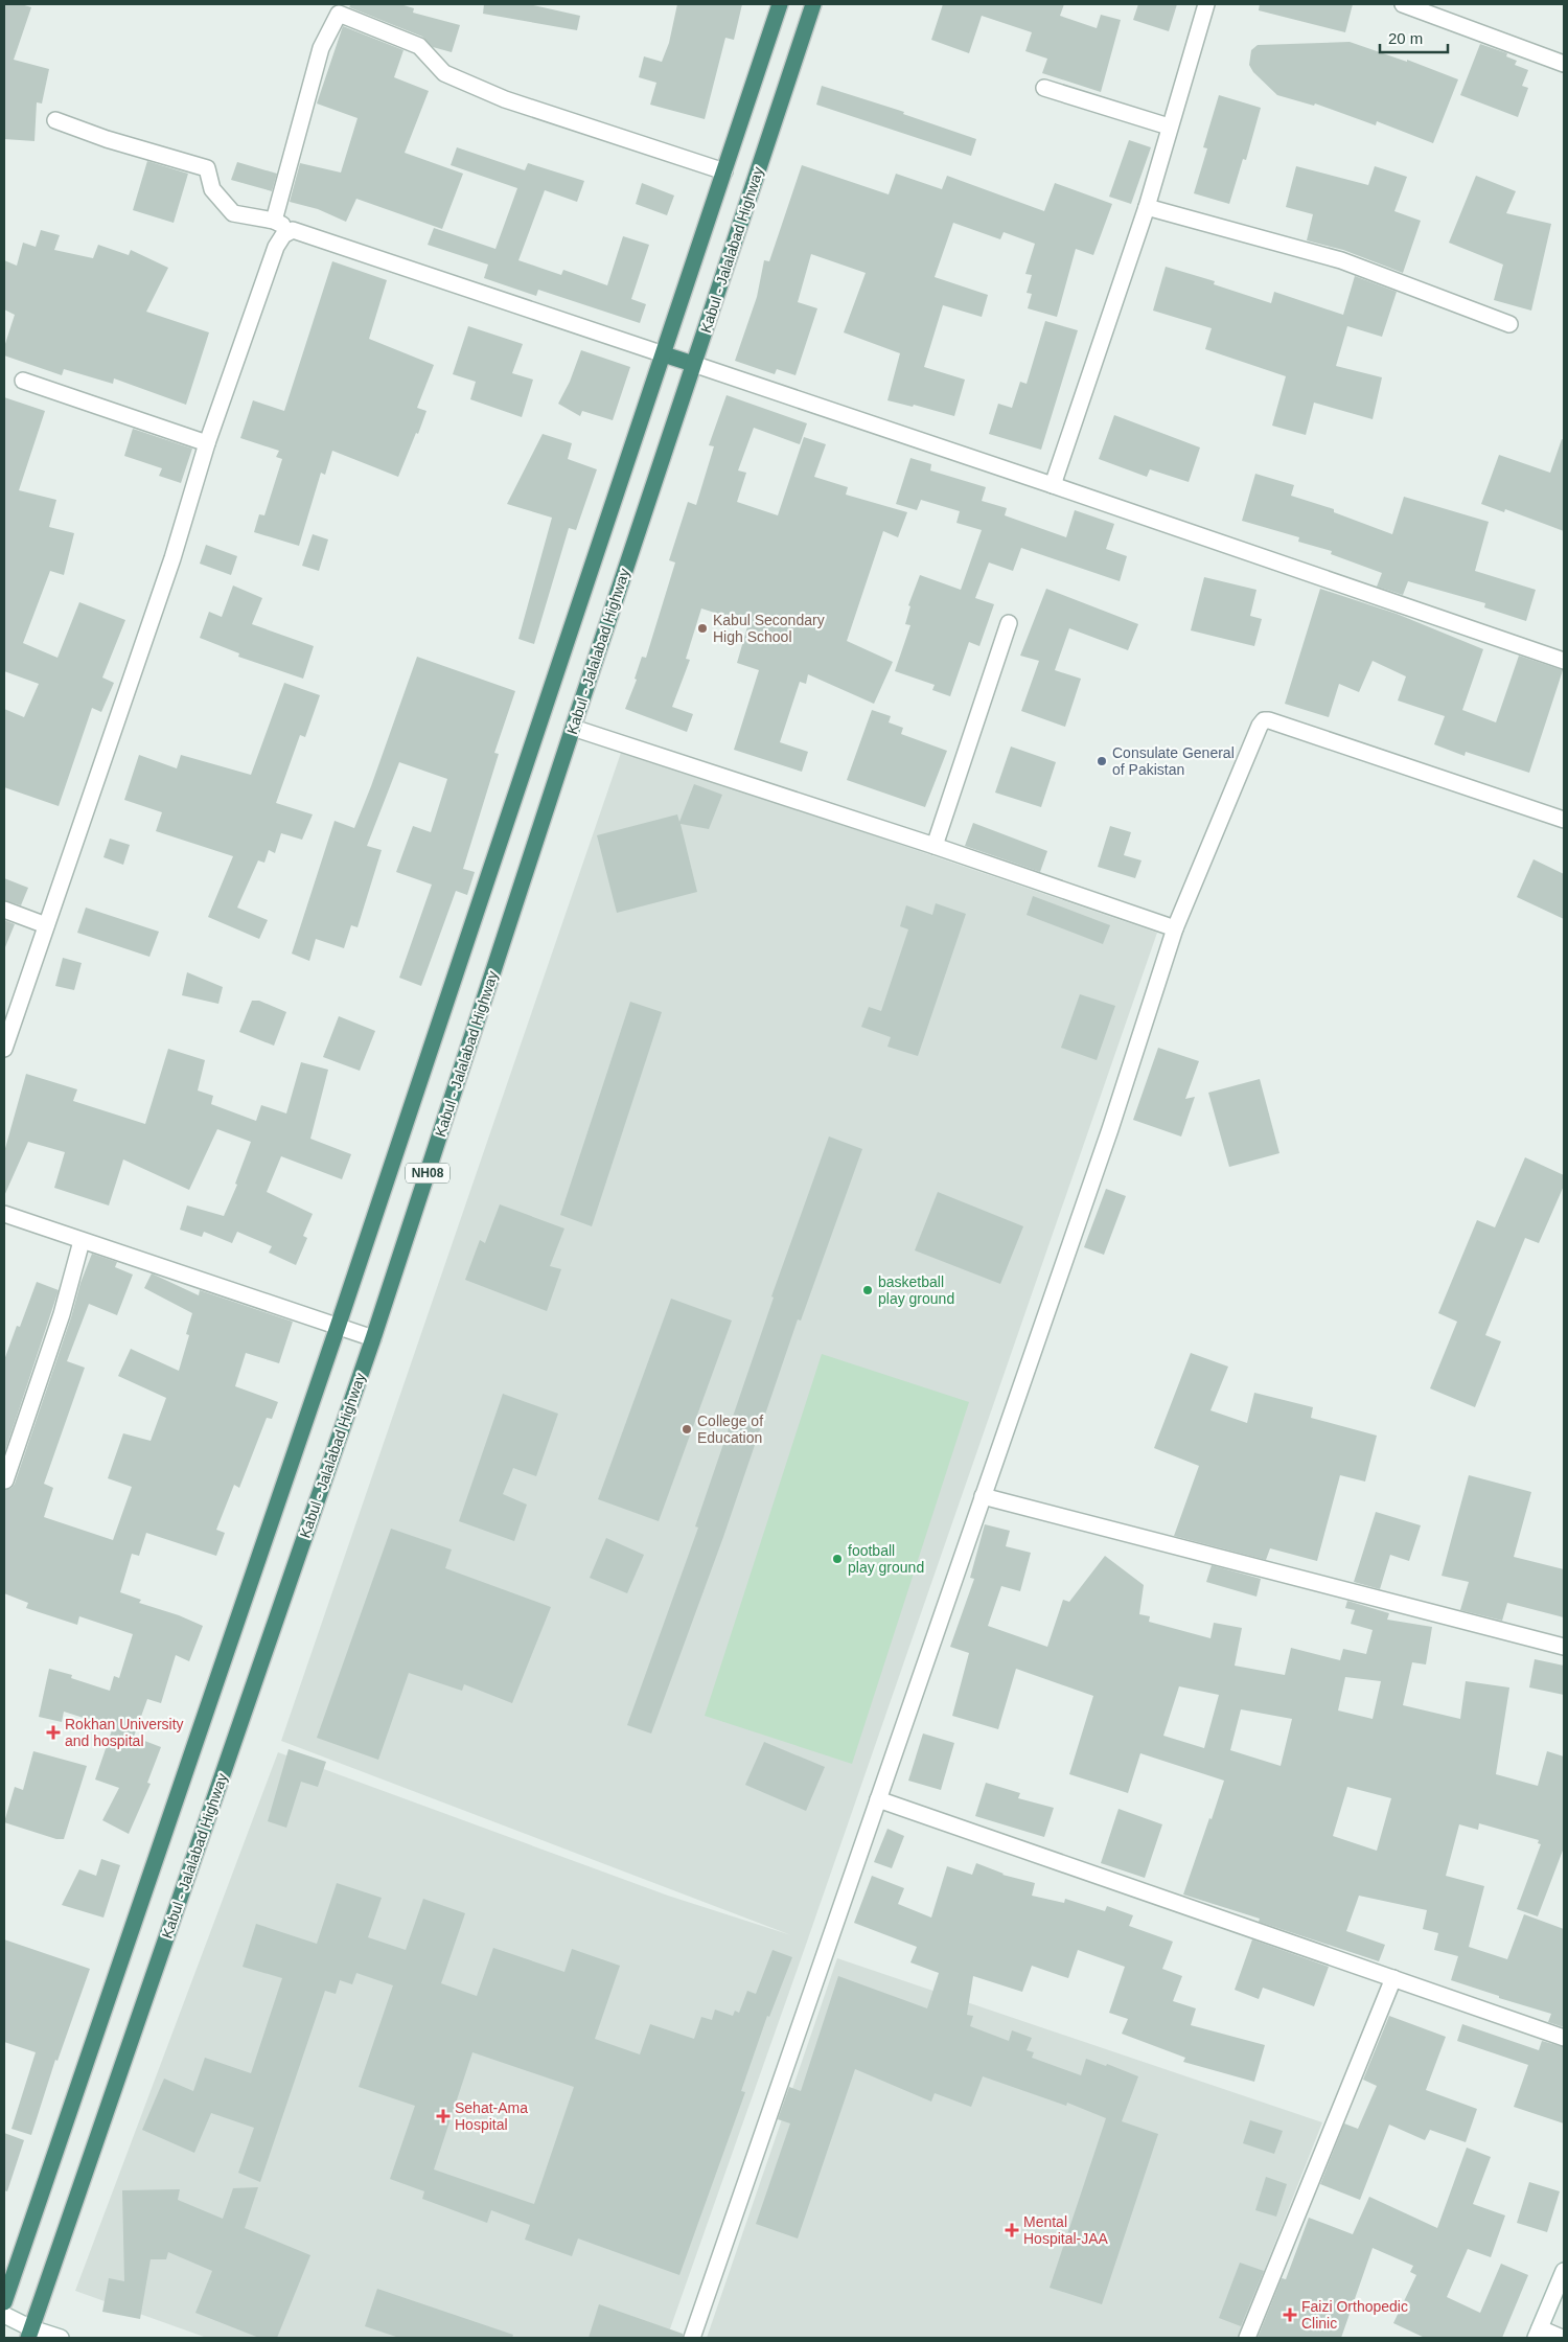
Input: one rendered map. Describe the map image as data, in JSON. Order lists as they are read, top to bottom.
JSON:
{
  "streets": {
    "highway": ["Kabul - Jalalabad Highway", "NH08"]
  },
  "places": {
    "other": [
      "Kabul Secondary High School",
      "Consulate General of Pakistan",
      "basketball play ground",
      "College of Education",
      "football play ground"
    ],
    "health": [
      "Rokhan University and hospital",
      "Sehat-Ama Hospital",
      "Mental Hospital-JAA",
      "Faizi Orthopedic Clinic"
    ]
  },
  "scale_bar": "20 m"
}
